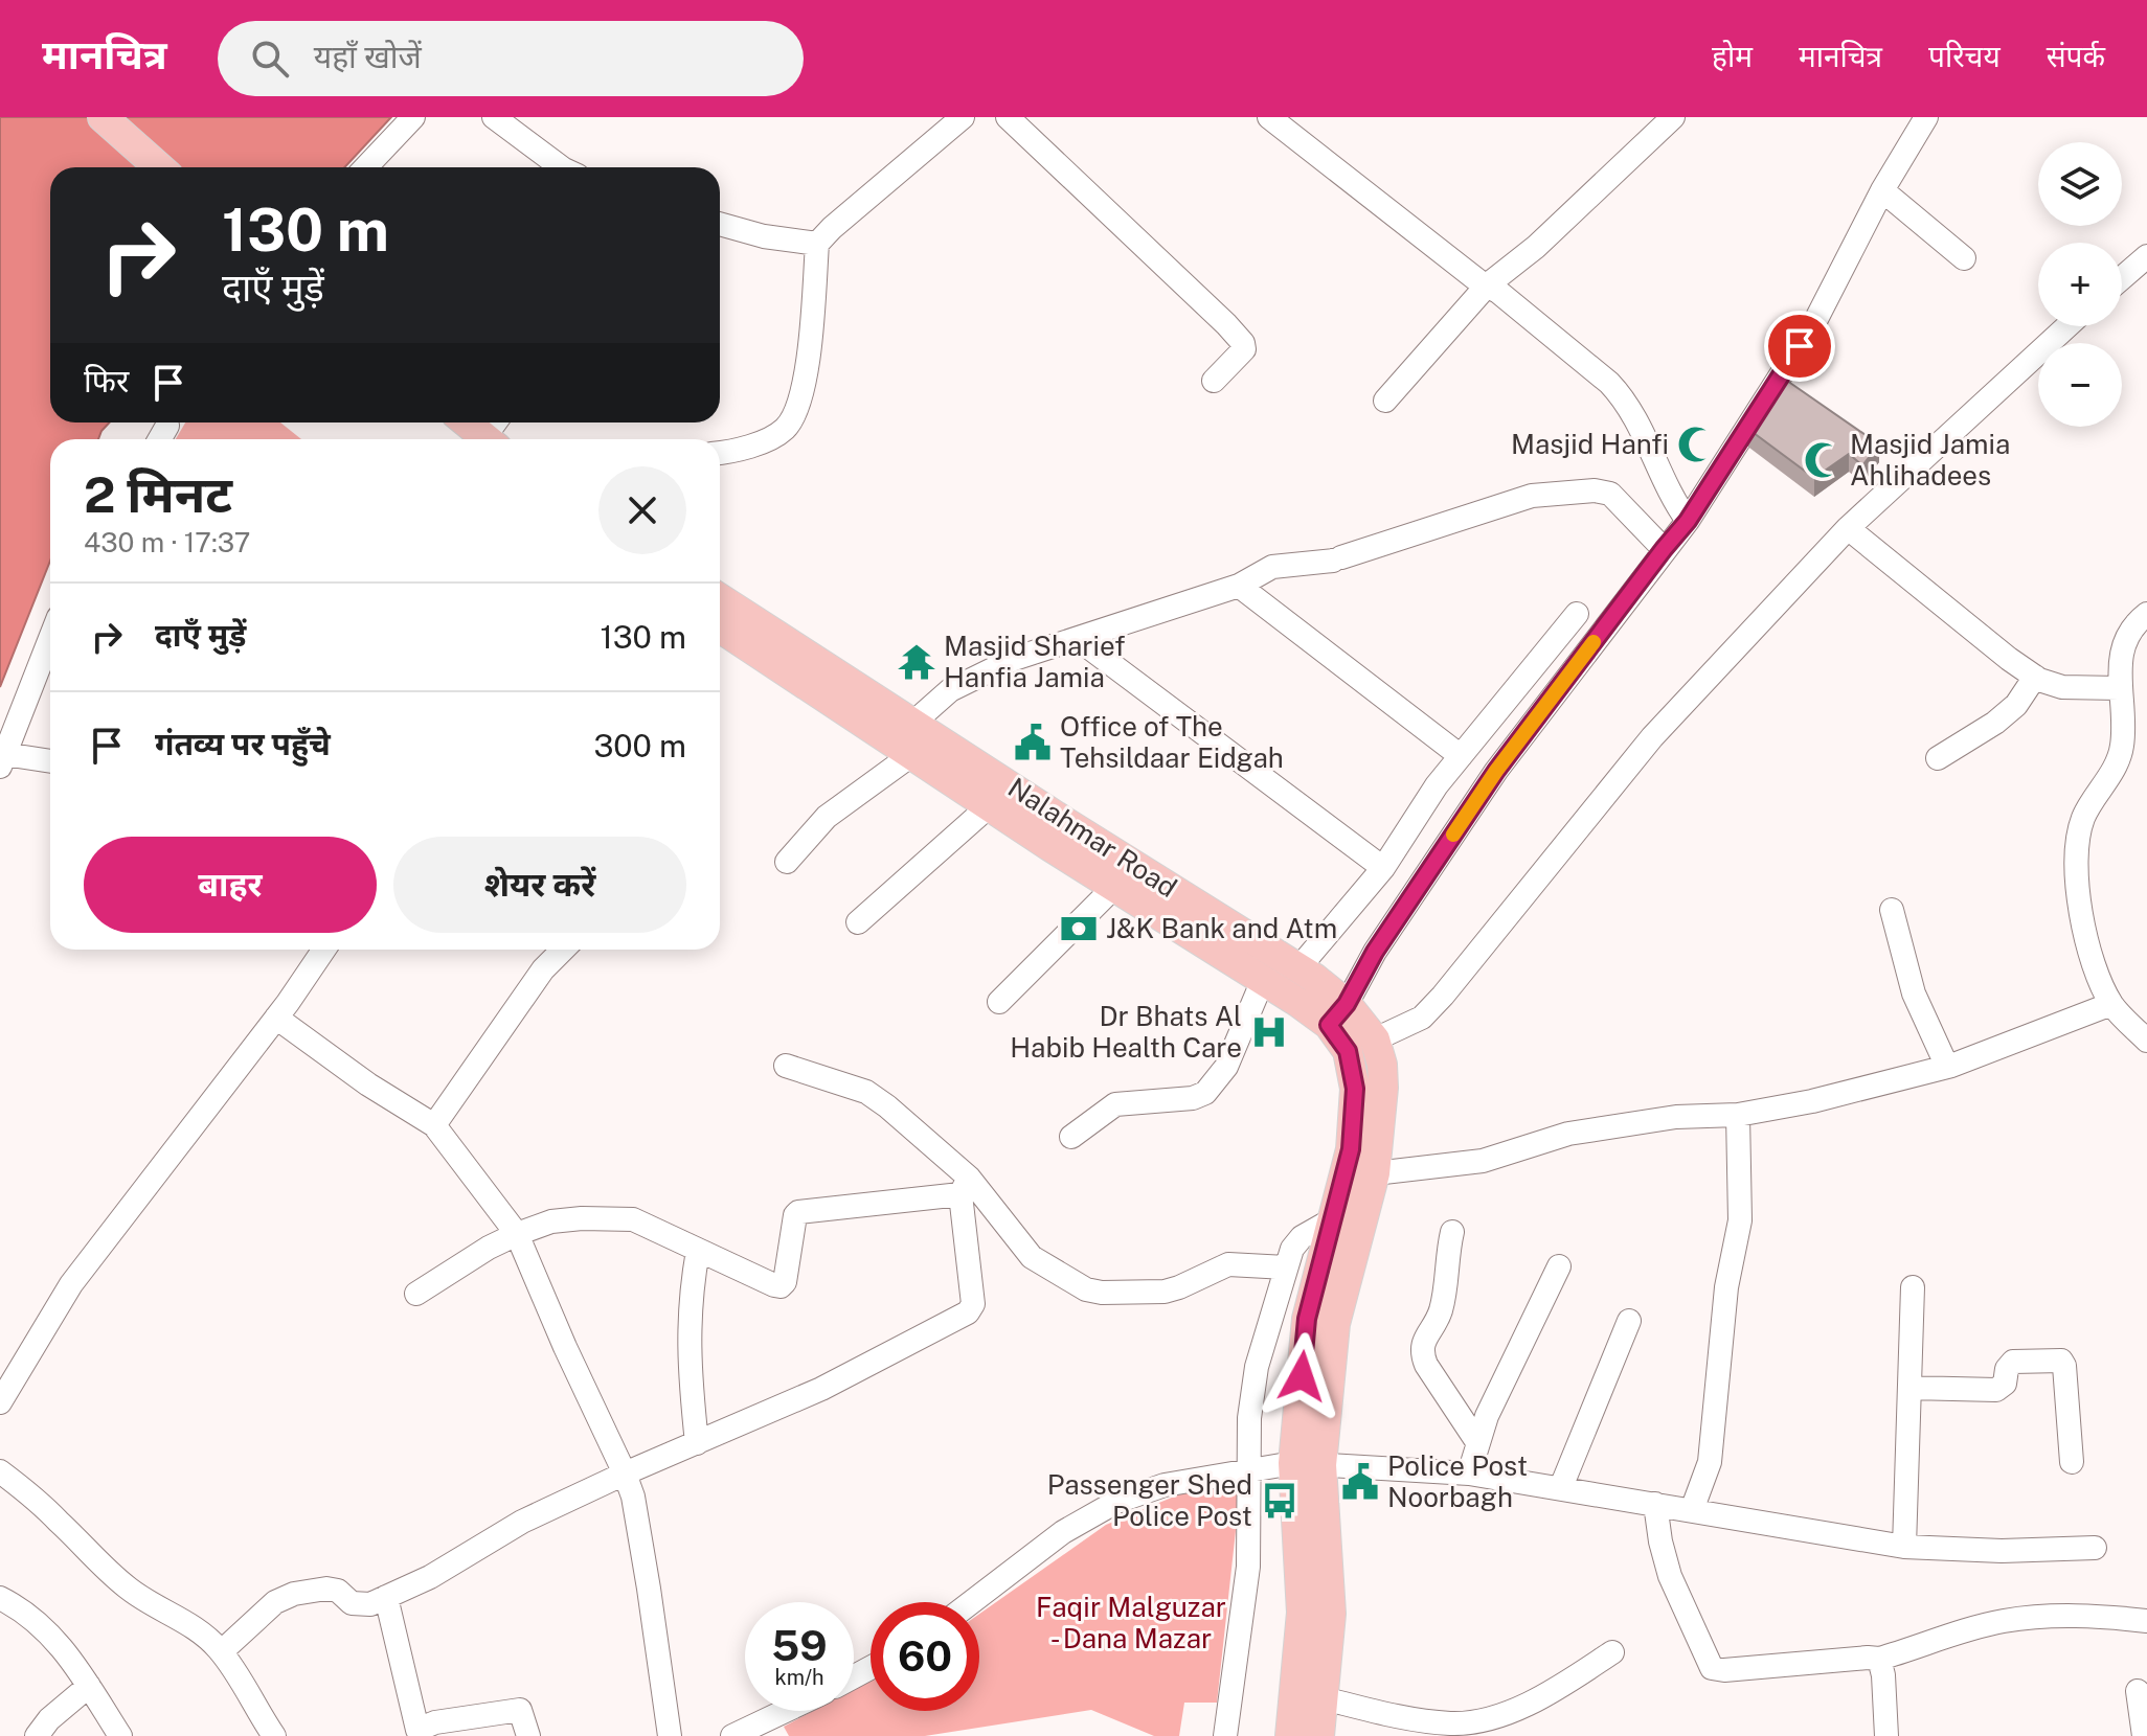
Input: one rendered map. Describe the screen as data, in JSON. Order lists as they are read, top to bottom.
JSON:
{
  "streets": {
    "main road": ["Nalahmar Road"]
  },
  "parks": ["Faqir Malguzar - Dana Mazar"],
  "places": {
    "mosque": ["Masjid Hanfi", "Masjid Jamia Ahlihadees"],
    "temple": ["Masjid Sharief Hanfia Jamia"],
    "public building": ["Office of The Tehsildaar Eidgah", "Police Post Noorbagh"],
    "bank": ["J&K Bank and Atm"],
    "hospital": ["Dr Bhats Al Habib Health Care"],
    "bus stop": ["Passenger Shed Police Post"]
  },
  "page": {
    "header": "मानचित्र",
    "search": "यहाँ खोजें",
    "nav": [
      "होम",
      "मानचित्र",
      "परिचय",
      "संपर्क"
    ],
    "map_buttons": ["+", "−"],
    "turn": ["130 m", "दाएँ मुड़ें"],
    "then": "फिर",
    "heading": ["2 मिनट", "430 m · 17:37"],
    "list": [
      {
        "name": "दाएँ मुड़ें",
        "value": "130 m"
      },
      {
        "name": "गंतव्य पर पहुँचे",
        "value": "300 m"
      }
    ],
    "buttons": ["बाहर", "शेयर करें"],
    "speed": "59 km/h",
    "limit": "60"
  }
}
